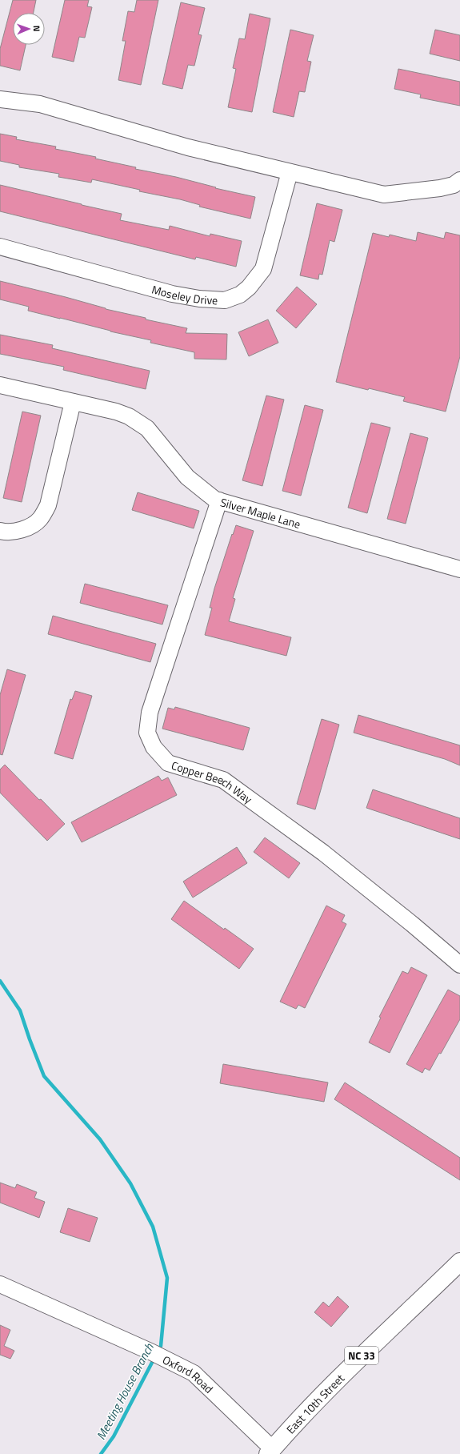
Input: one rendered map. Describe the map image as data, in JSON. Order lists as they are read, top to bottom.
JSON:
{
  "streets": {
    "main road": ["NC 33", "East 10th Street"],
    "street": [
      "Moseley Drive",
      "Silver Maple Lane",
      "Copper Beech Way",
      "Oxford Road"
    ]
  },
  "crossings": [
    ["Silver Maple Lane", "Copper Beech Way"],
    ["Oxford Road", "East 10th Street"]
  ],
  "water": ["Meeting House Branch"],
  "north": "right"
}
